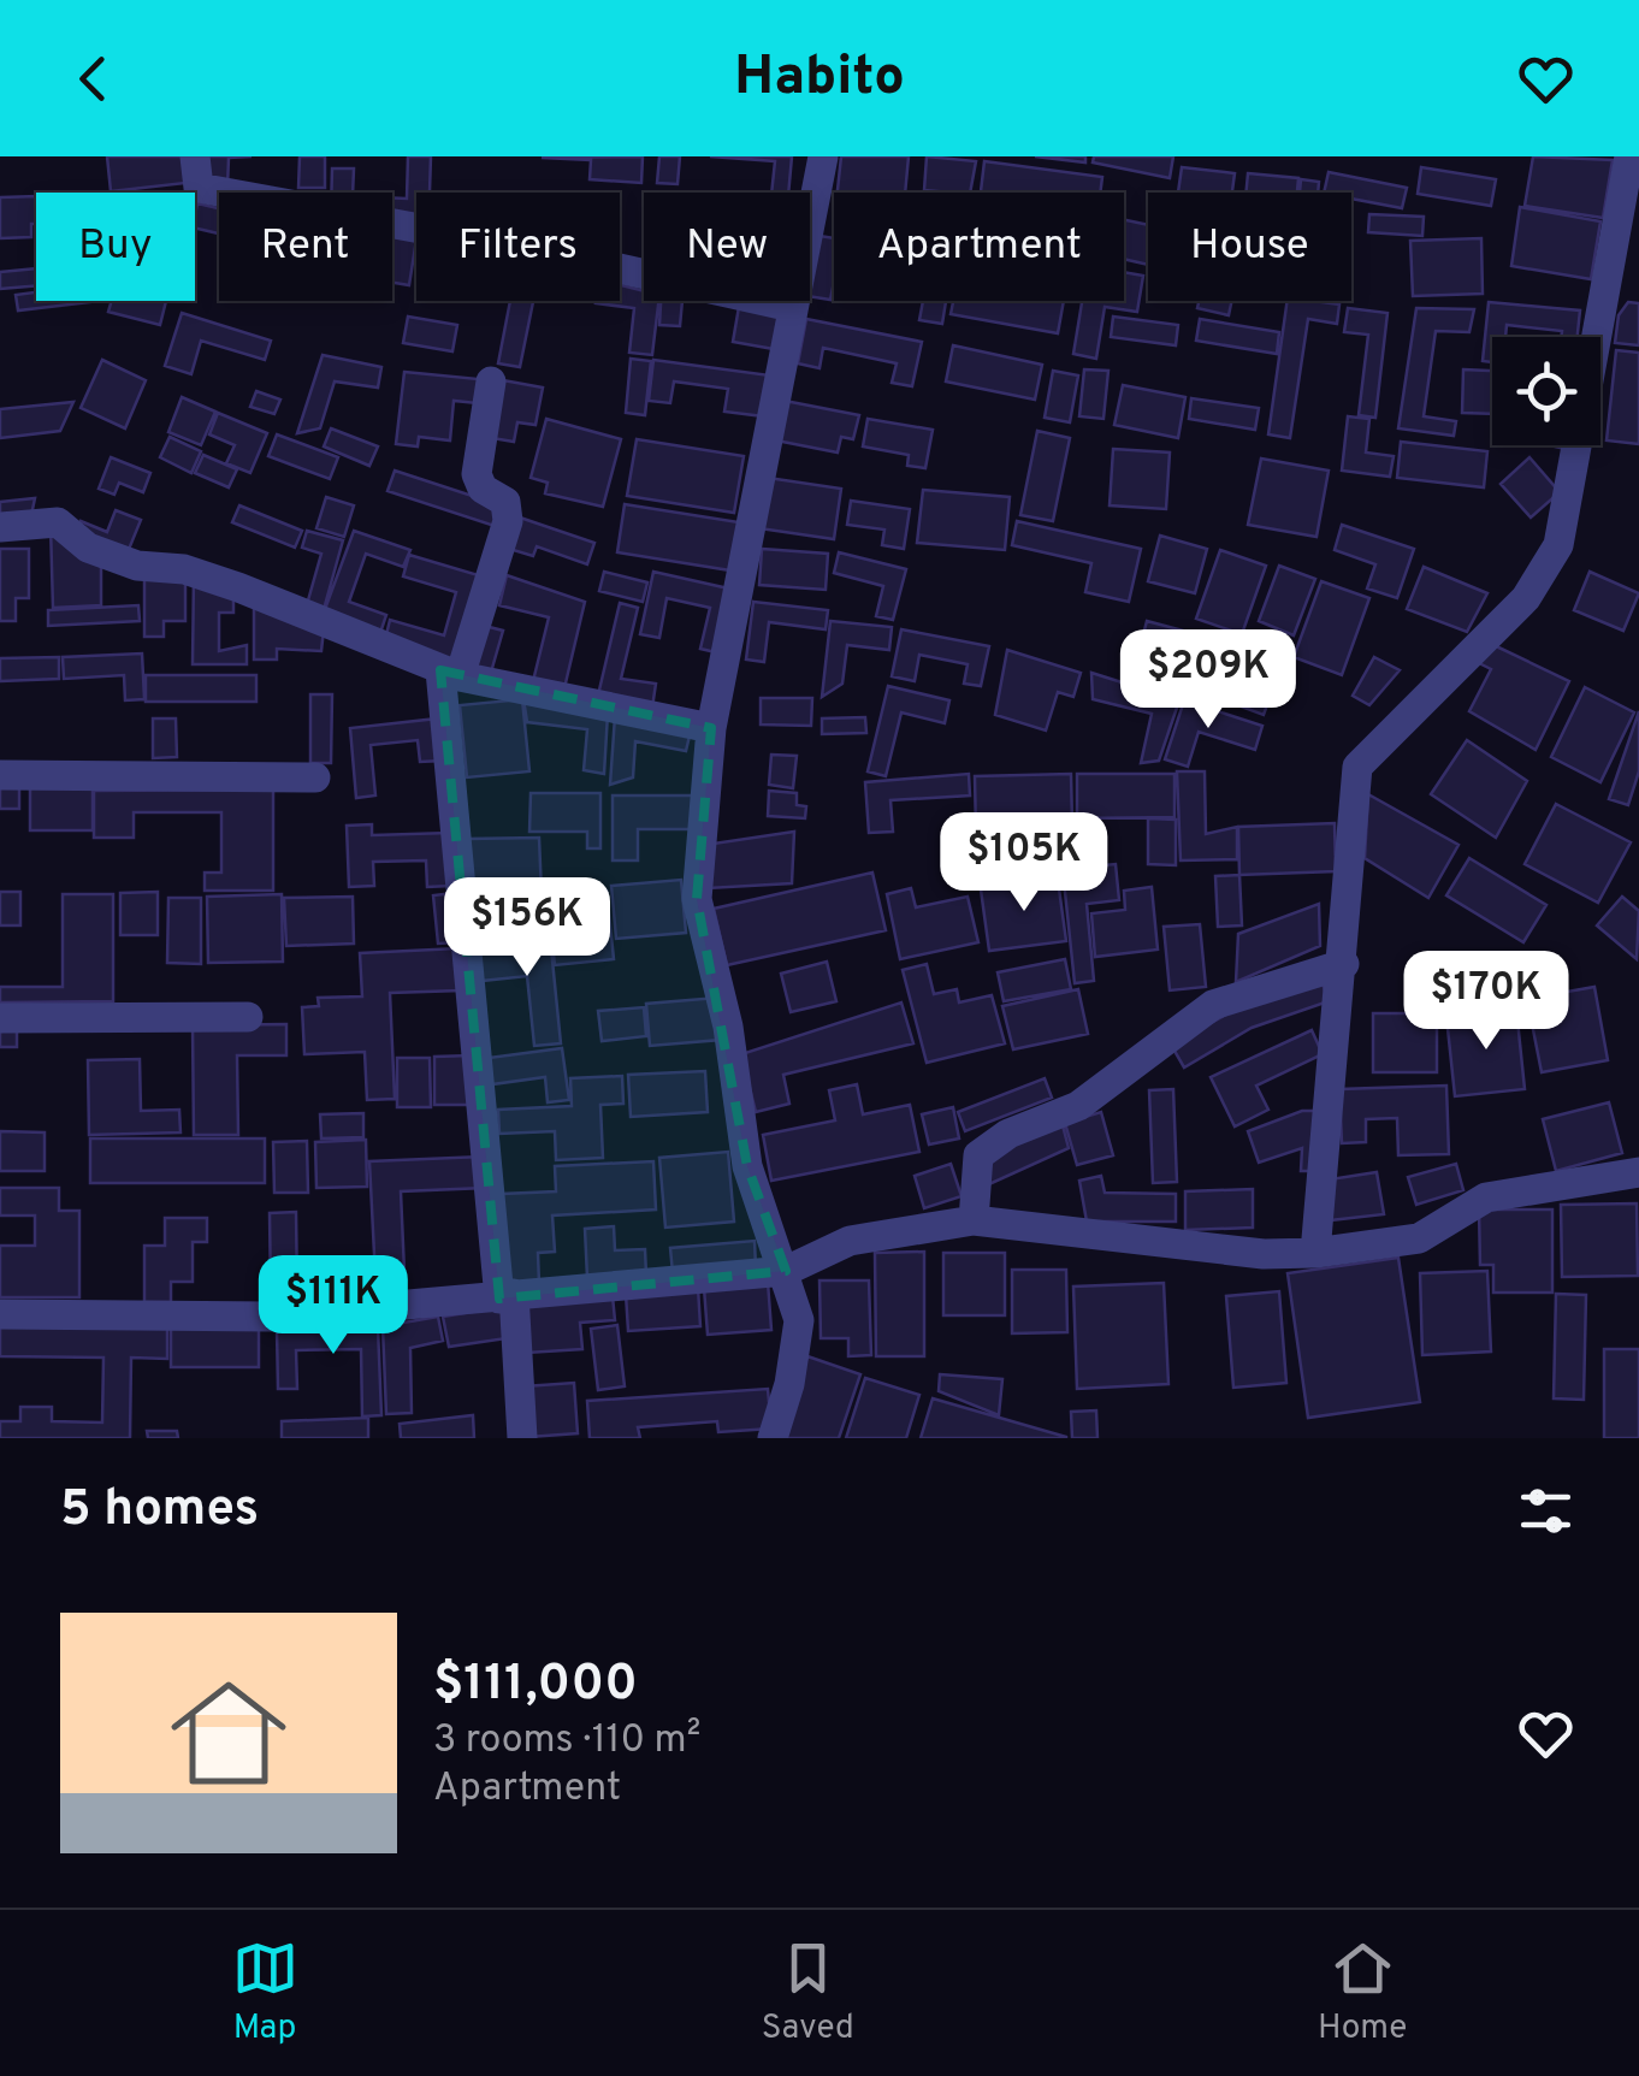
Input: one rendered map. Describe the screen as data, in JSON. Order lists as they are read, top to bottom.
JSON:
{
  "page": {
    "header": "Habito",
    "chip": [
      "Buy",
      "Rent",
      "Filters",
      "New",
      "Apartment",
      "House"
    ],
    "price": [
      "$209K",
      "$105K",
      "$156K",
      "$170K",
      "$111K"
    ],
    "heading": "5 homes",
    "list": [
      {
        "name": "$111,000",
        "note": "3 rooms · 110 m² · Apartment"
      }
    ],
    "tabs": ["Map", "Saved", "Home"]
  }
}
